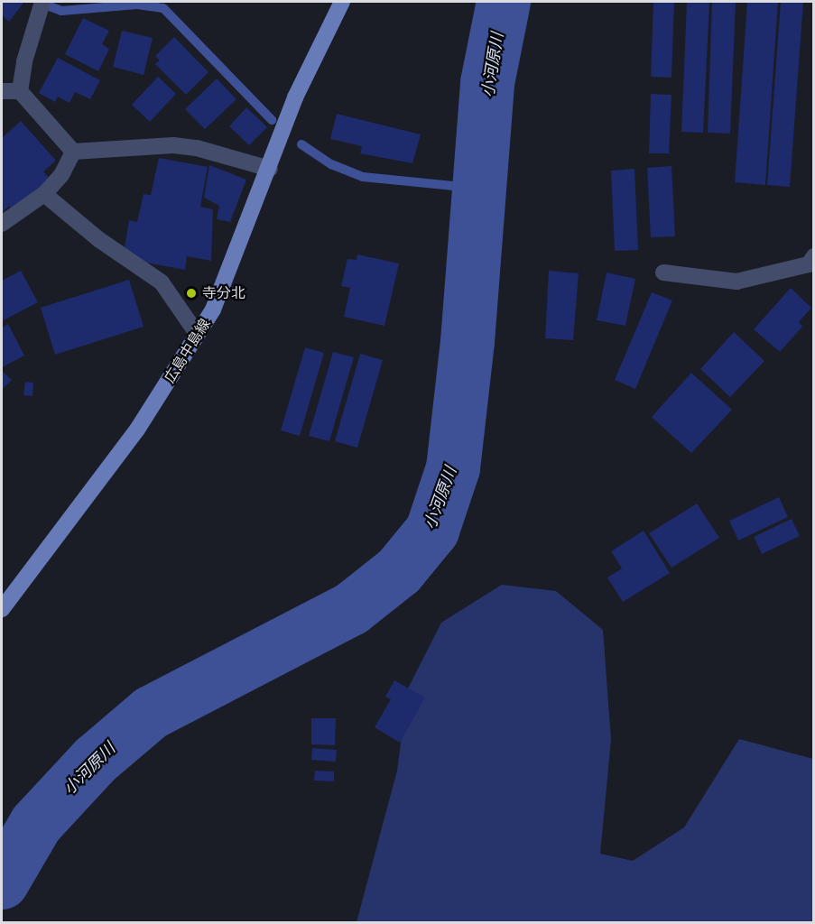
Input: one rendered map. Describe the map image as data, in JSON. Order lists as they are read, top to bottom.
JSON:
{
  "streets": {
    "main road": ["広島中島線"]
  },
  "water": ["小河原川"],
  "places": ["寺分北"]
}
